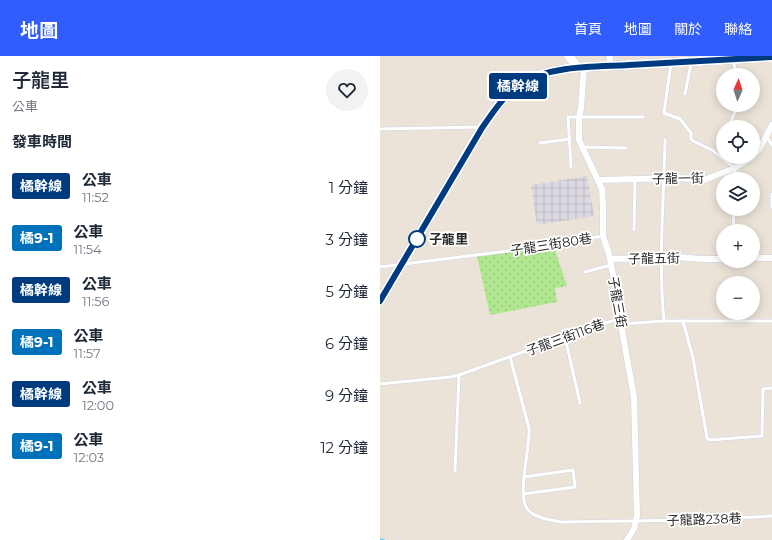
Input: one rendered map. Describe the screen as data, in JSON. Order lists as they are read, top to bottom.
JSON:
{
  "streets": {
    "street": ["子龍一街", "子龍五街", "子龍三街"],
    "lane": ["子龍三街80巷", "子龍三街116巷", "子龍路238巷"]
  },
  "crossings": [
    ["子龍一街", "子龍三街"],
    ["子龍三街80巷", "子龍三街"],
    ["子龍五街", "子龍三街"],
    ["子龍三街", "子龍三街116巷"],
    ["子龍三街", "子龍路238巷"]
  ],
  "places": ["子龍里"],
  "lines": ["bus line 橘幹線"],
  "north": "top",
  "page": {
    "header": "地圖",
    "nav": [
      "首頁",
      "地圖",
      "關於",
      "聯絡"
    ],
    "heading": [
      ["子龍里", "公車"],
      "發車時間"
    ],
    "on_map": "橘幹線",
    "map_buttons": ["+", "−"],
    "list": [
      {
        "mark": "橘幹線",
        "name": "公車",
        "note": "11:52",
        "value": "1 分鐘"
      },
      {
        "mark": "橘9-1",
        "name": "公車",
        "note": "11:54",
        "value": "3 分鐘"
      },
      {
        "mark": "橘幹線",
        "name": "公車",
        "note": "11:56",
        "value": "5 分鐘"
      },
      {
        "mark": "橘9-1",
        "name": "公車",
        "note": "11:57",
        "value": "6 分鐘"
      },
      {
        "mark": "橘幹線",
        "name": "公車",
        "note": "12:00",
        "value": "9 分鐘"
      },
      {
        "mark": "橘9-1",
        "name": "公車",
        "note": "12:03",
        "value": "12 分鐘"
      }
    ]
  }
}
